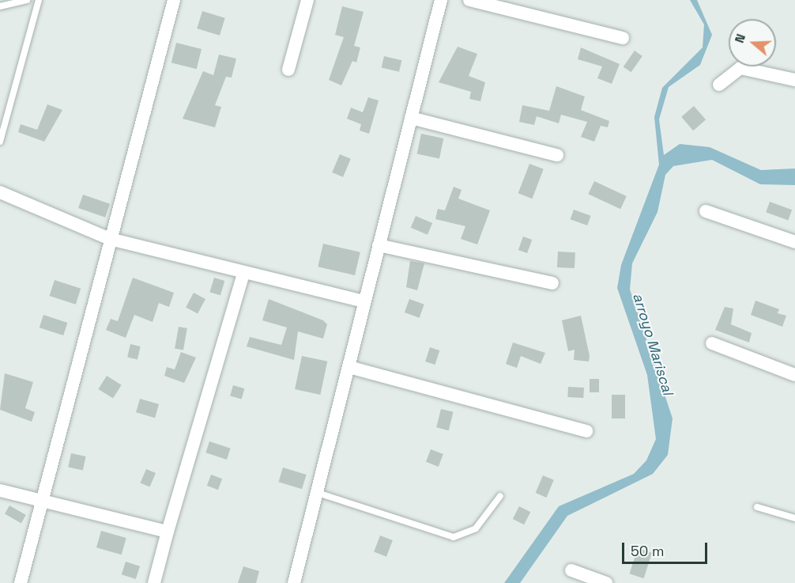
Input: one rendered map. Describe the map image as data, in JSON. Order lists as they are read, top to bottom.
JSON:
{
  "water": ["arroyo Mariscal"],
  "scale_bar": "50 m",
  "north": "left"
}
